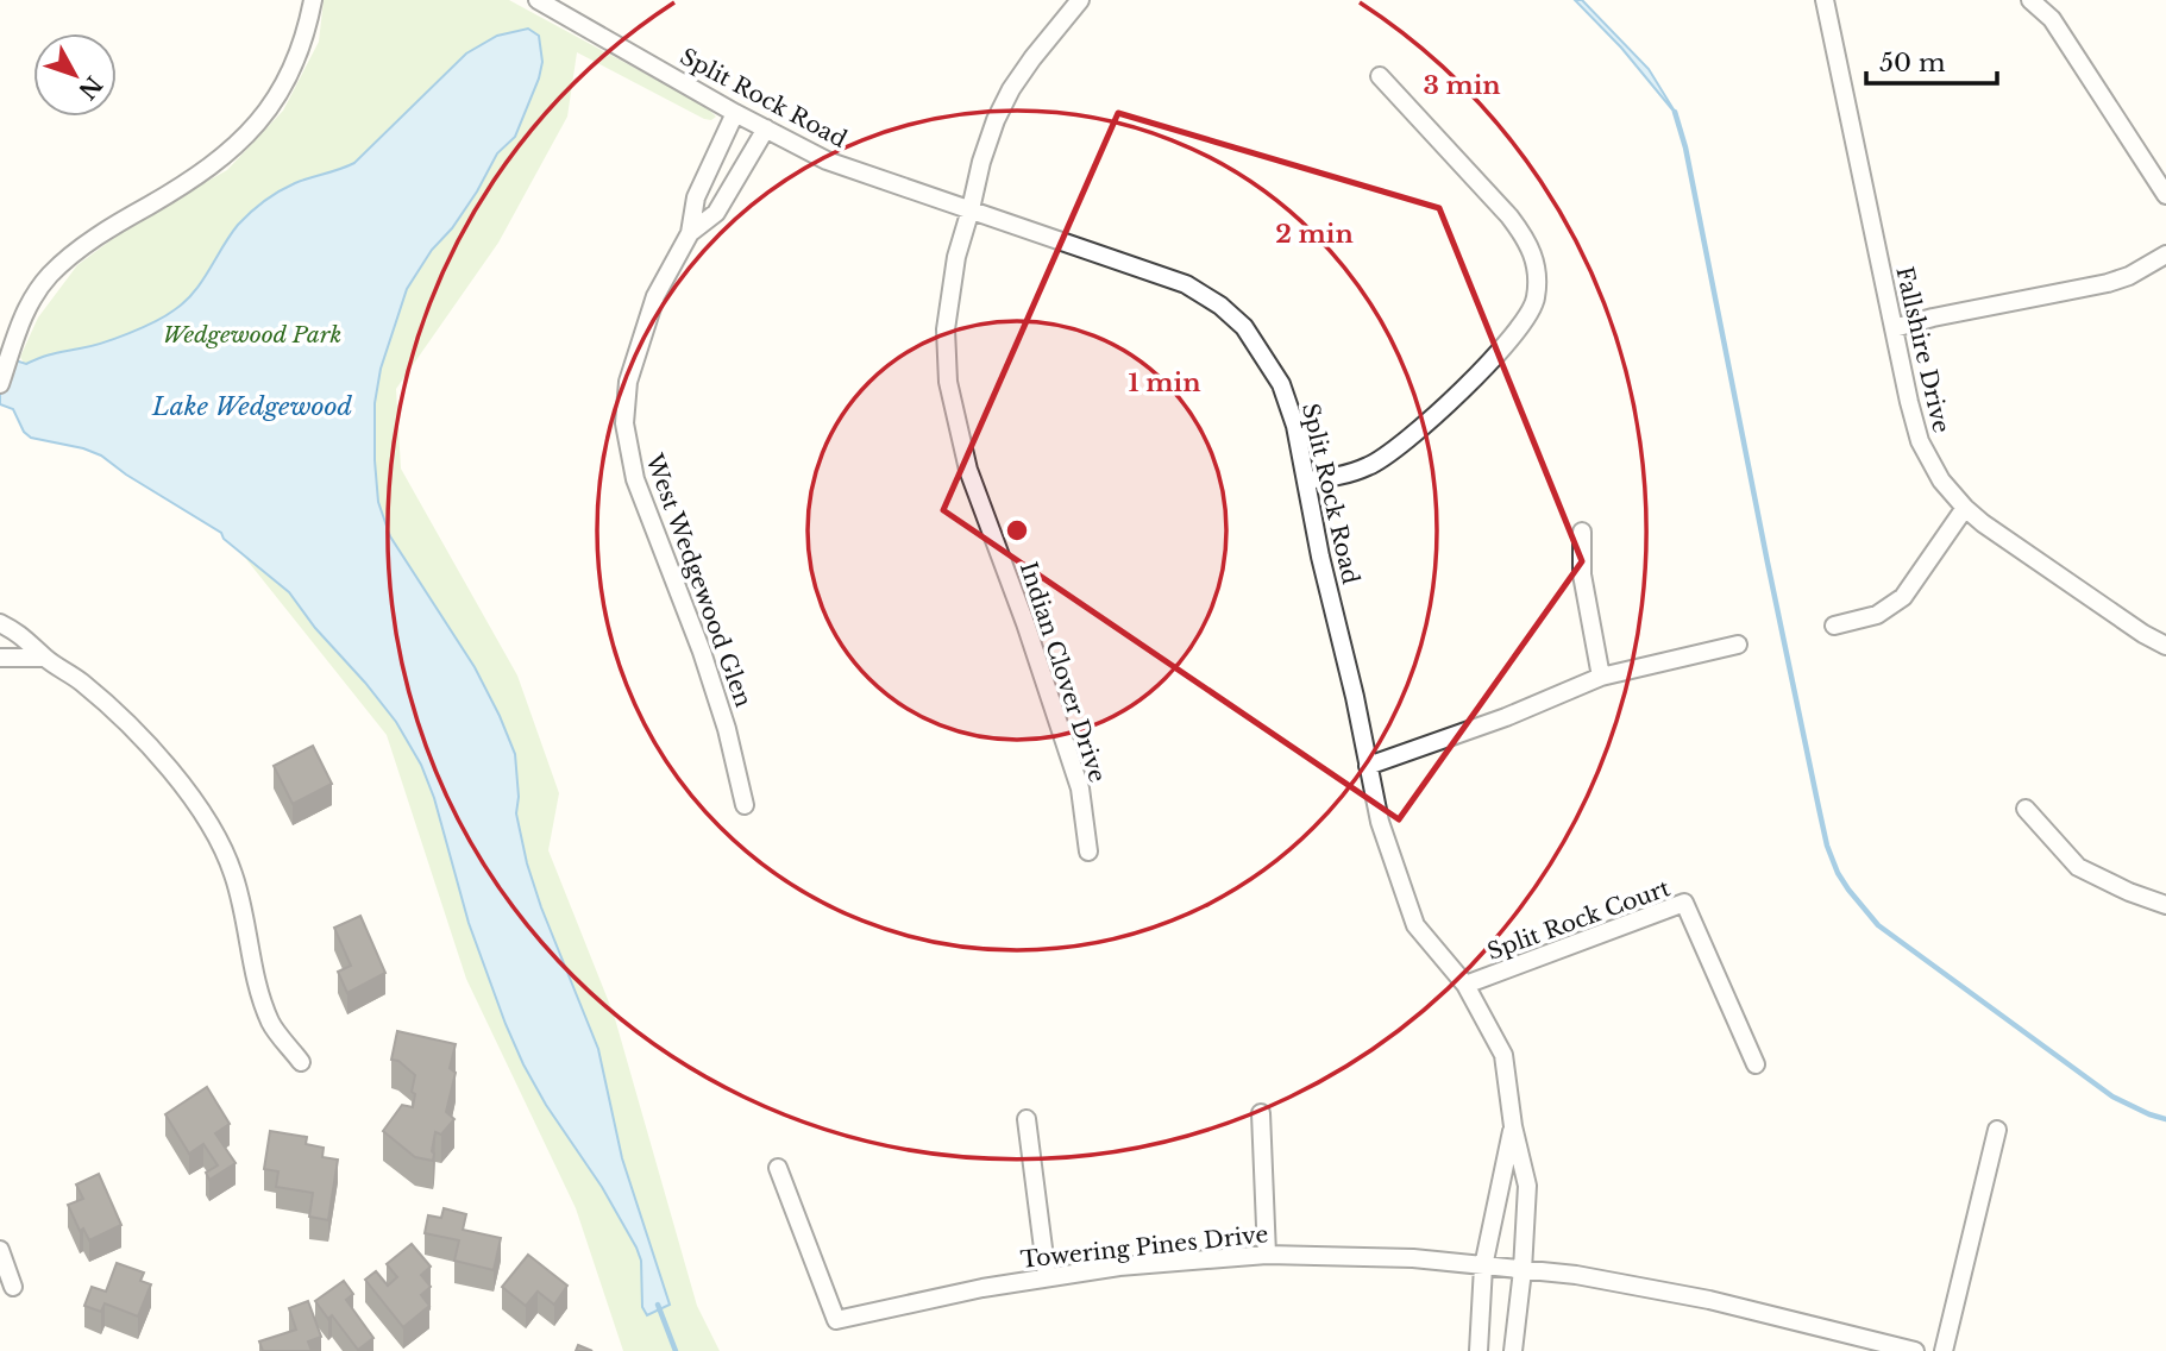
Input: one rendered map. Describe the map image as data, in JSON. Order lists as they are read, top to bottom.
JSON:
{
  "streets": {
    "street": [
      "Split Rock Road",
      "Fallshire Drive",
      "West Wedgewood Glen",
      "Indian Clover Drive",
      "Split Rock Court",
      "Towering Pines Drive"
    ]
  },
  "crossings": [
    ["Split Rock Road", "West Wedgewood Glen"],
    ["Split Rock Road", "Indian Clover Drive"],
    ["Split Rock Road", "Split Rock Court"],
    ["Split Rock Road", "Towering Pines Drive"]
  ],
  "water": ["Lake Wedgewood"],
  "parks": ["Wedgewood Park"],
  "scale_bar": "50 m",
  "north": "bottom right",
  "rings": ["3 min", "2 min", "1 min"]
}
